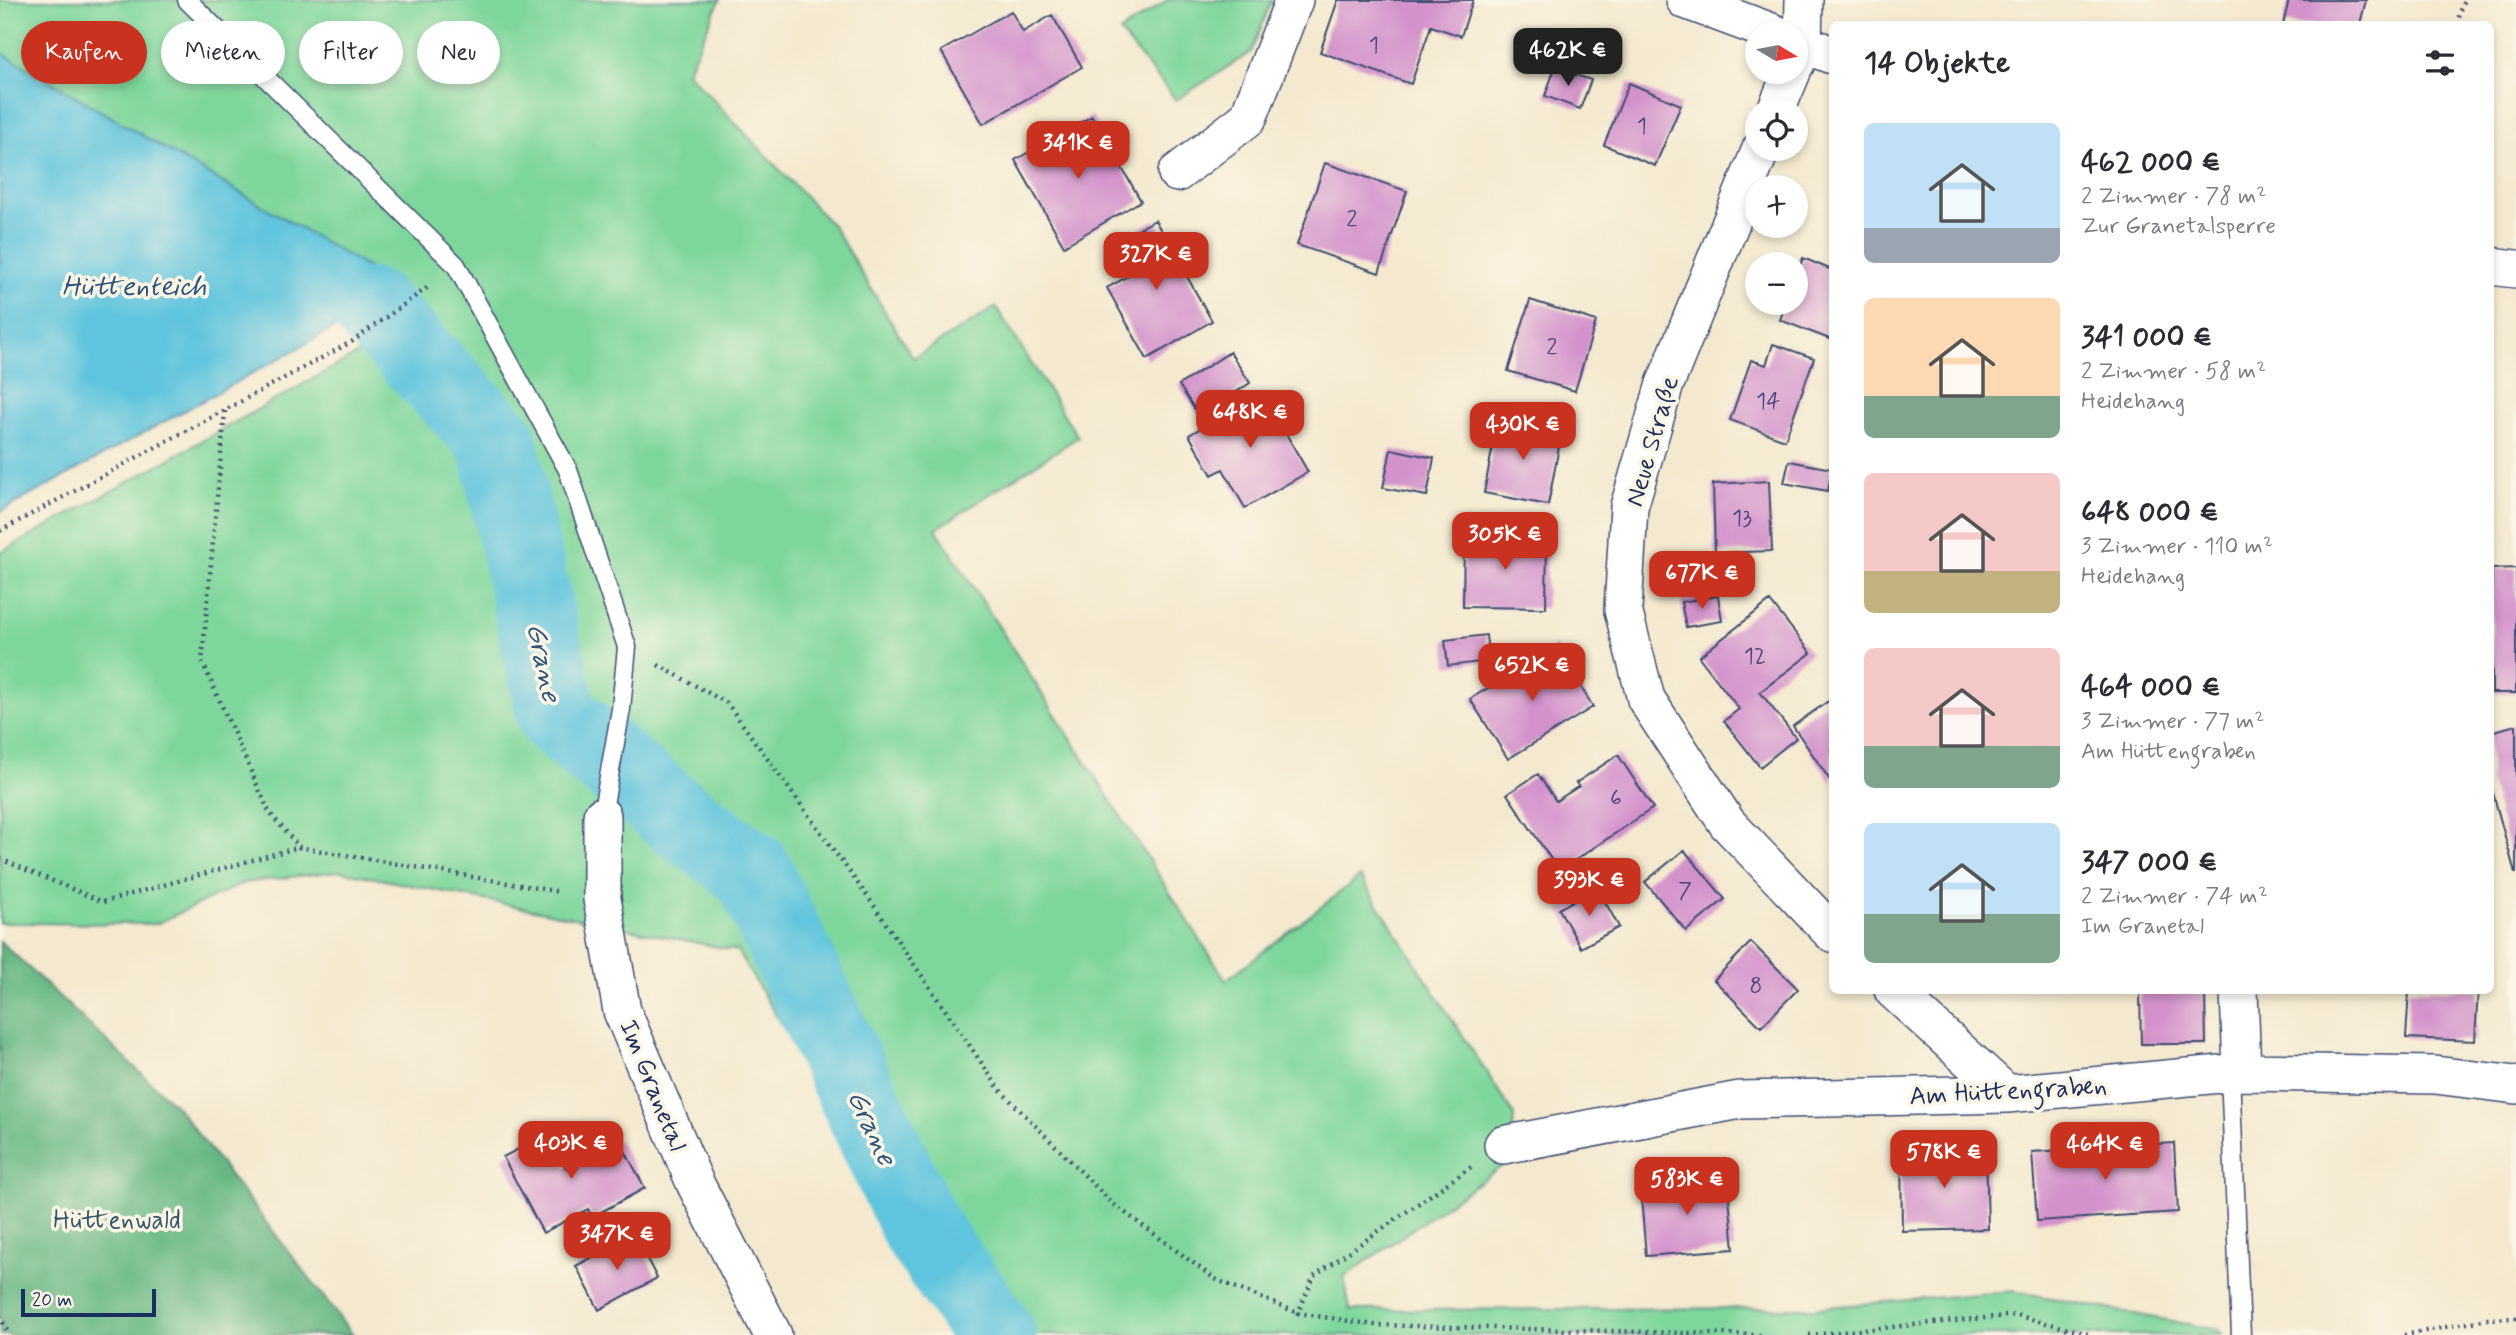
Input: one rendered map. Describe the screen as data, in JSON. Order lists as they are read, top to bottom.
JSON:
{
  "streets": {
    "street": ["Neue Straße", "Im Granetal", "Am Hüttengraben"]
  },
  "water": ["Hüttenteich", "Grane"],
  "parks": ["Hüttenwald"],
  "house_numbers": [
    "1",
    "1",
    "2",
    "2",
    "14",
    "13",
    "12",
    "6",
    "7",
    "8"
  ],
  "scale_bar": "20 m",
  "north": "right",
  "page": {
    "map_buttons": ["+", "−"],
    "chip": [
      "Kaufen",
      "Mieten",
      "Filter",
      "Neu"
    ],
    "heading": "14 Objekte",
    "price": [
      "462K €",
      "341K €",
      "327K €",
      "648K €",
      "430K €",
      "305K €",
      "677K €",
      "652K €",
      "393K €",
      "403K €",
      "464K €",
      "578K €",
      "583K €",
      "347K €"
    ],
    "list": [
      {
        "name": "462 000 €",
        "note": "2 Zimmer · 78 m² · Zur Granetalsperre"
      },
      {
        "name": "341 000 €",
        "note": "2 Zimmer · 58 m² · Heidehang"
      },
      {
        "name": "648 000 €",
        "note": "3 Zimmer · 110 m² · Heidehang"
      },
      {
        "name": "464 000 €",
        "note": "3 Zimmer · 77 m² · Am Hüttengraben"
      },
      {
        "name": "347 000 €",
        "note": "2 Zimmer · 74 m² · Im Granetal"
      }
    ],
    "scale": "20 m"
  }
}
